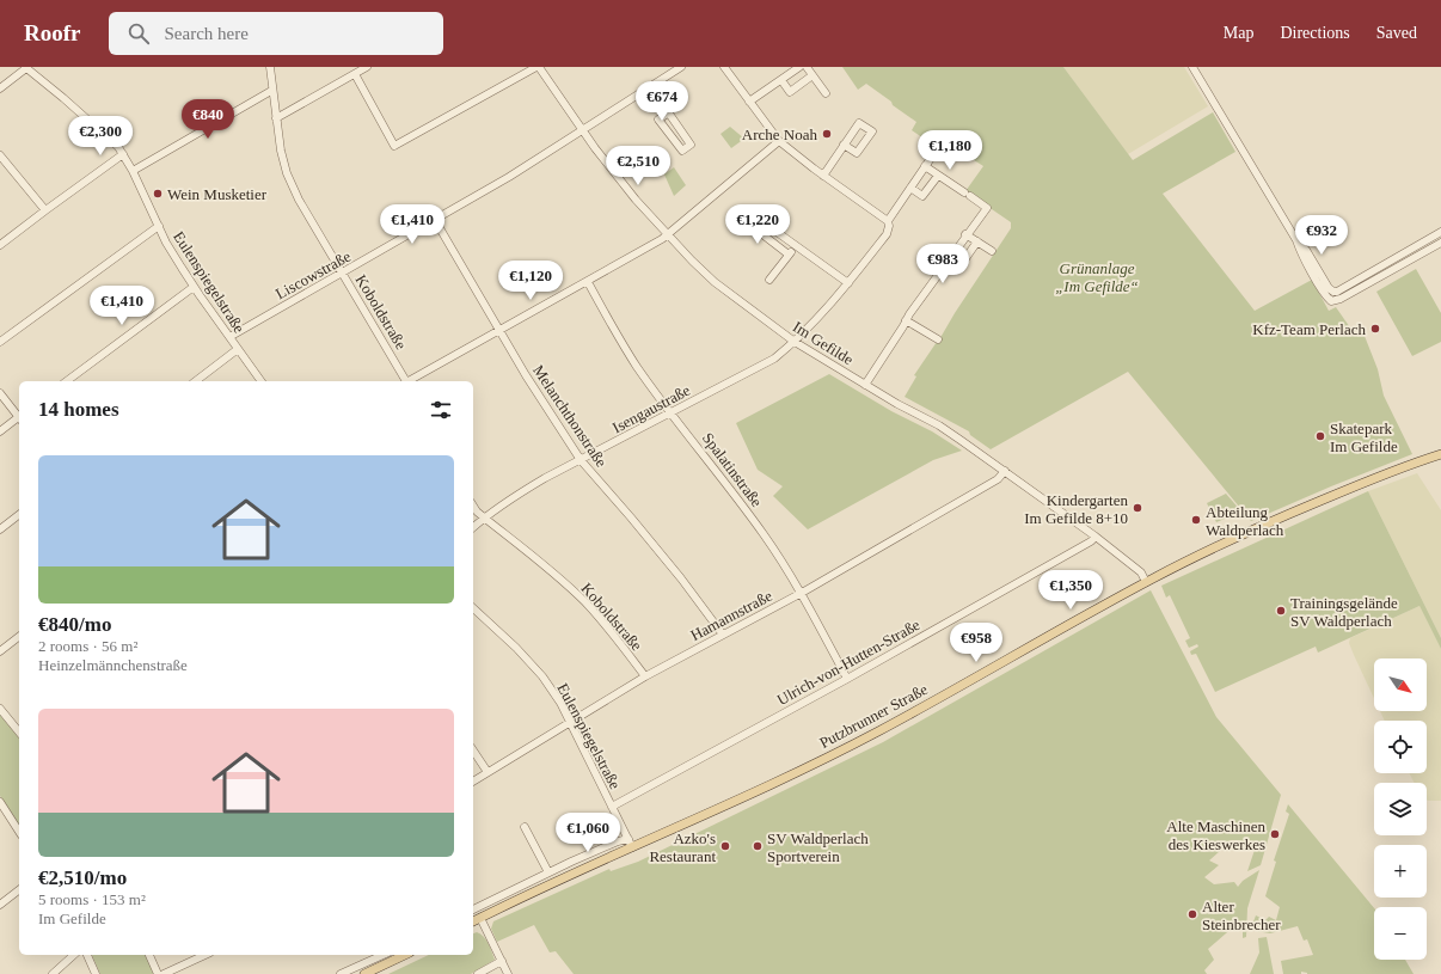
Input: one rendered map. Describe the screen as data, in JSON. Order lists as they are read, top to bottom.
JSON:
{
  "streets": {
    "main road": ["Putzbrunner Straße"],
    "street": [
      "Liscowstraße",
      "Eulenspiegelstraße",
      "Koboldstraße",
      "Im Gefilde",
      "Isengaustraße",
      "Melanchthonstraße",
      "Spalatinstraße",
      "Hamannstraße",
      "Ulrich-von-Hutten-Straße"
    ]
  },
  "crossings": [
    ["Liscowstraße", "Eulenspiegelstraße"],
    ["Liscowstraße", "Koboldstraße"],
    ["Liscowstraße", "Im Gefilde"],
    ["Liscowstraße", "Melanchthonstraße"],
    ["Eulenspiegelstraße", "Hamannstraße"],
    ["Eulenspiegelstraße", "Ulrich-von-Hutten-Straße"],
    ["Eulenspiegelstraße", "Putzbrunner Straße"],
    ["Koboldstraße", "Isengaustraße"],
    ["Koboldstraße", "Hamannstraße"],
    ["Im Gefilde", "Isengaustraße"],
    ["Im Gefilde", "Hamannstraße"],
    ["Im Gefilde", "Ulrich-von-Hutten-Straße"],
    ["Im Gefilde", "Putzbrunner Straße"],
    ["Isengaustraße", "Melanchthonstraße"],
    ["Isengaustraße", "Spalatinstraße"],
    ["Melanchthonstraße", "Hamannstraße"],
    ["Spalatinstraße", "Hamannstraße"],
    ["Spalatinstraße", "Ulrich-von-Hutten-Straße"]
  ],
  "parks": ["Grünanlage „Im Gefilde“"],
  "places": [
    "Arche Noah",
    "Wein Musketier",
    "Kfz-Team Perlach",
    "Skatepark Im Gefilde",
    "Kindergarten Im Gefilde 8+10",
    "Abteilung Waldperlach",
    "Trainingsgelände SV Waldperlach",
    "Alte Maschinen des Kieswerkes",
    "Azko's Restaurant",
    "SV Waldperlach Sportverein",
    "Alter Steinbrecher"
  ],
  "north": "bottom right",
  "page": {
    "header": "Roofr",
    "search": "Search here",
    "nav": ["Map", "Directions", "Saved"],
    "price": [
      "€674",
      "€840",
      "€2,300",
      "€1,180",
      "€2,510",
      "€1,410",
      "€1,220",
      "€932",
      "€983",
      "€1,120",
      "€1,410",
      "€1,350",
      "€958",
      "€1,060"
    ],
    "heading": "14 homes",
    "list": [
      {
        "name": "€840/mo",
        "note": "2 rooms · 56 m² · Heinzelmännchenstraße"
      },
      {
        "name": "€2,510/mo",
        "note": "5 rooms · 153 m² · Im Gefilde"
      }
    ],
    "map_buttons": ["+", "−"]
  }
}
